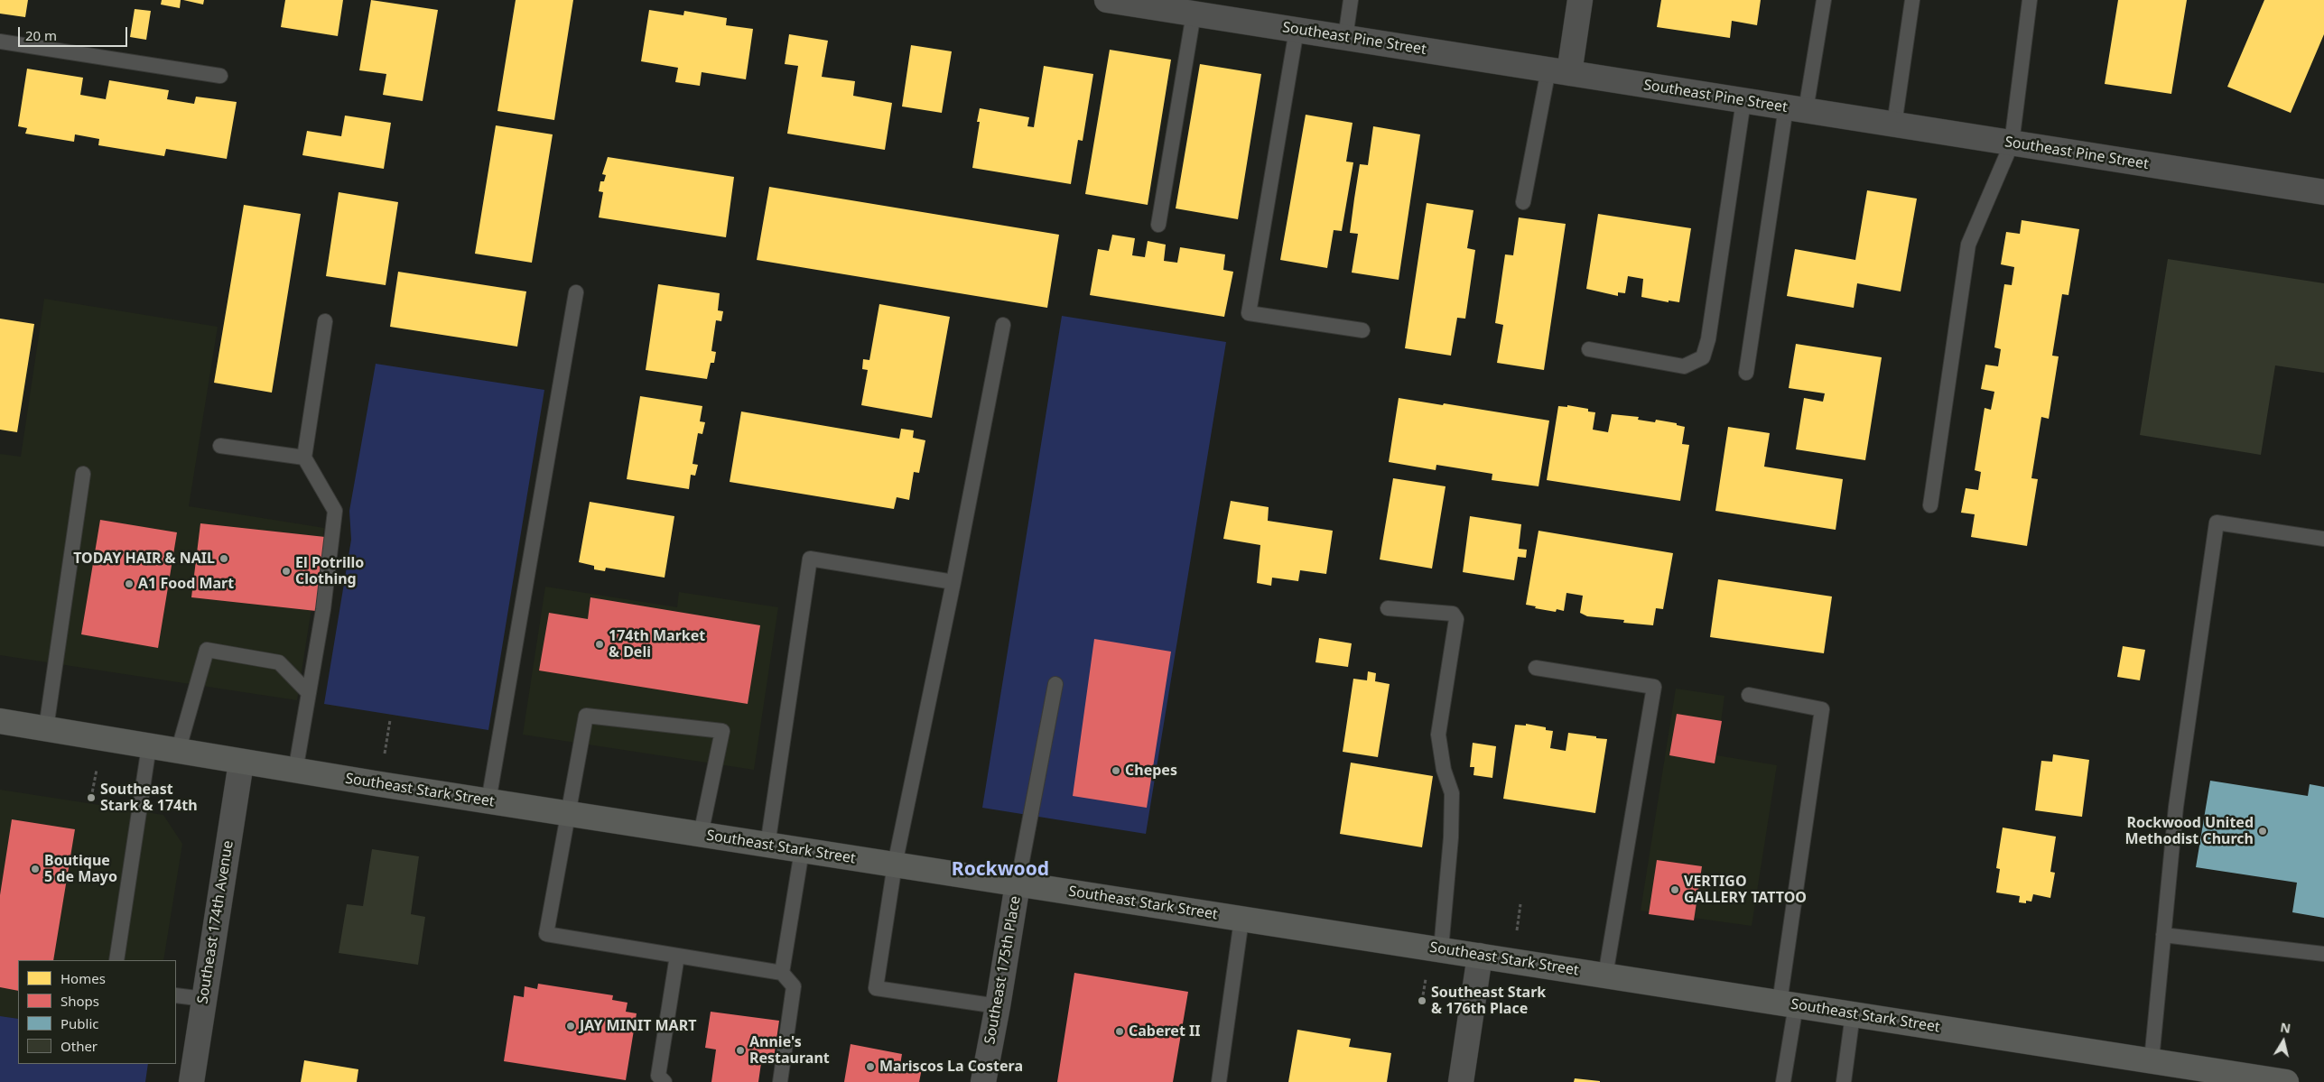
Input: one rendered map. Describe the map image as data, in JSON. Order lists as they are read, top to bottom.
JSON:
{
  "streets": {
    "main road": ["Southeast Stark Street"],
    "street": ["Southeast Pine Street", "Southeast 174th Avenue", "Southeast 175th Place"]
  },
  "crossings": [
    ["Southeast Stark Street", "Southeast 174th Avenue"],
    ["Southeast Stark Street", "Southeast 175th Place"]
  ],
  "districts": ["Rockwood"],
  "places": [
    "TODAY HAIR & NAIL",
    "El Potrillo Clothing",
    "A1 Food Mart",
    "174th Market & Deli",
    "Chepes",
    "Southeast Stark & 174th",
    "Rockwood United Methodist Church",
    "Boutique 5 de Mayo",
    "VERTIGO GALLERY TATTOO",
    "Southeast Stark & 176th Place",
    "JAY MINIT MART",
    "Caberet II",
    "Annie's Restaurant",
    "Mariscos La Costera"
  ],
  "legend": [
    "Homes",
    "Shops",
    "Public",
    "Other"
  ],
  "scale_bar": "20 m",
  "north": "top"
}
